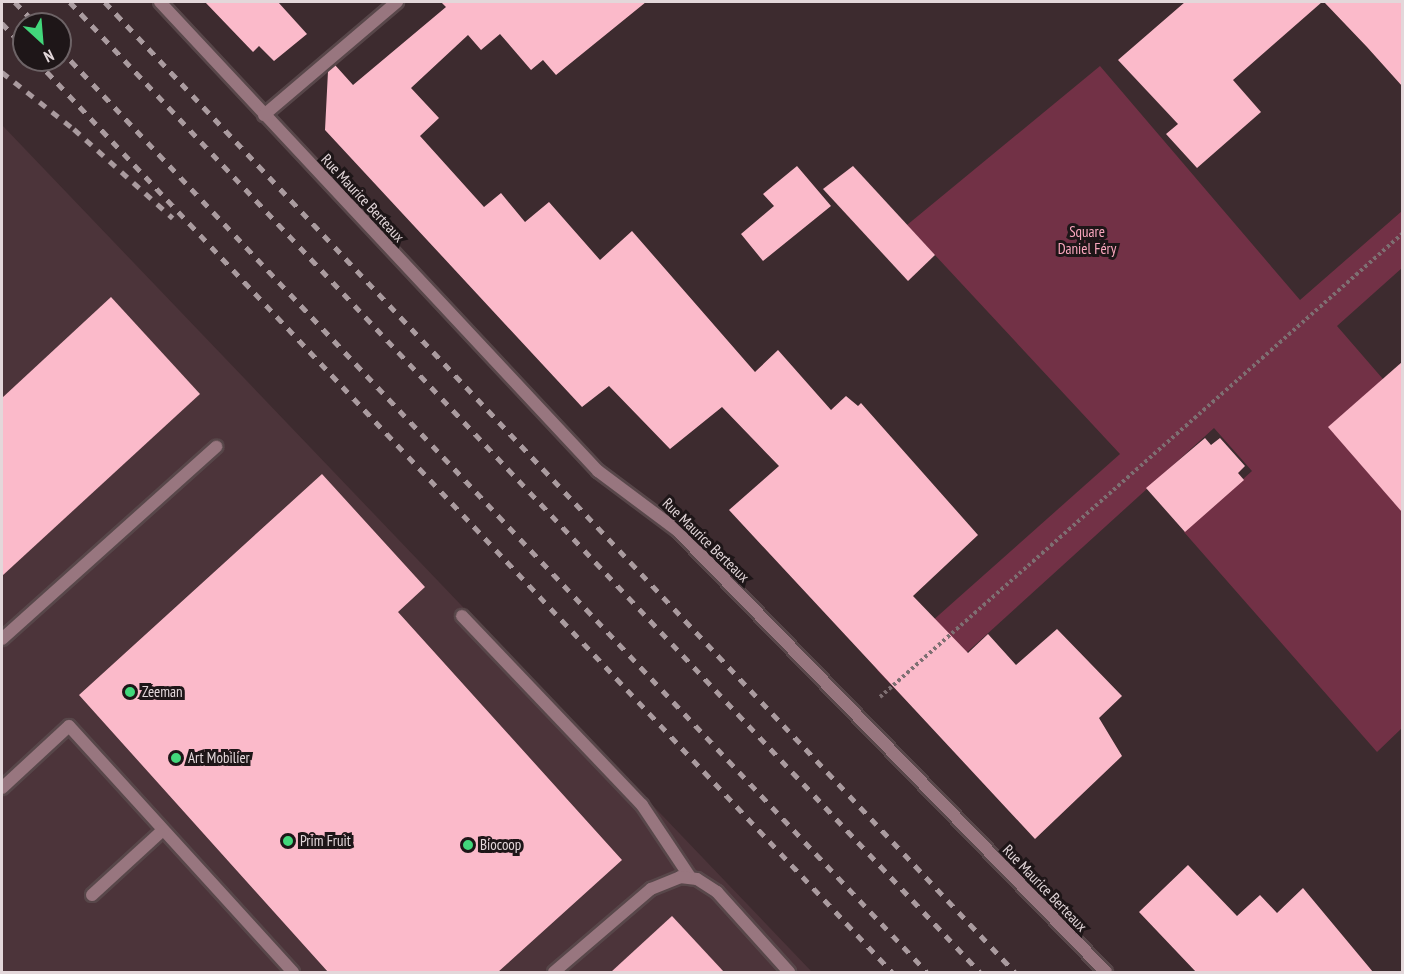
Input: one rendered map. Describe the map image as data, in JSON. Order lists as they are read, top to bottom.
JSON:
{
  "streets": {
    "street": ["Rue Maurice Berteaux"]
  },
  "parks": ["Square Daniel Féry"],
  "places": [
    "Zeeman",
    "Art Mobilier",
    "Prim Fruit",
    "Biocoop"
  ],
  "north": "bottom right"
}
